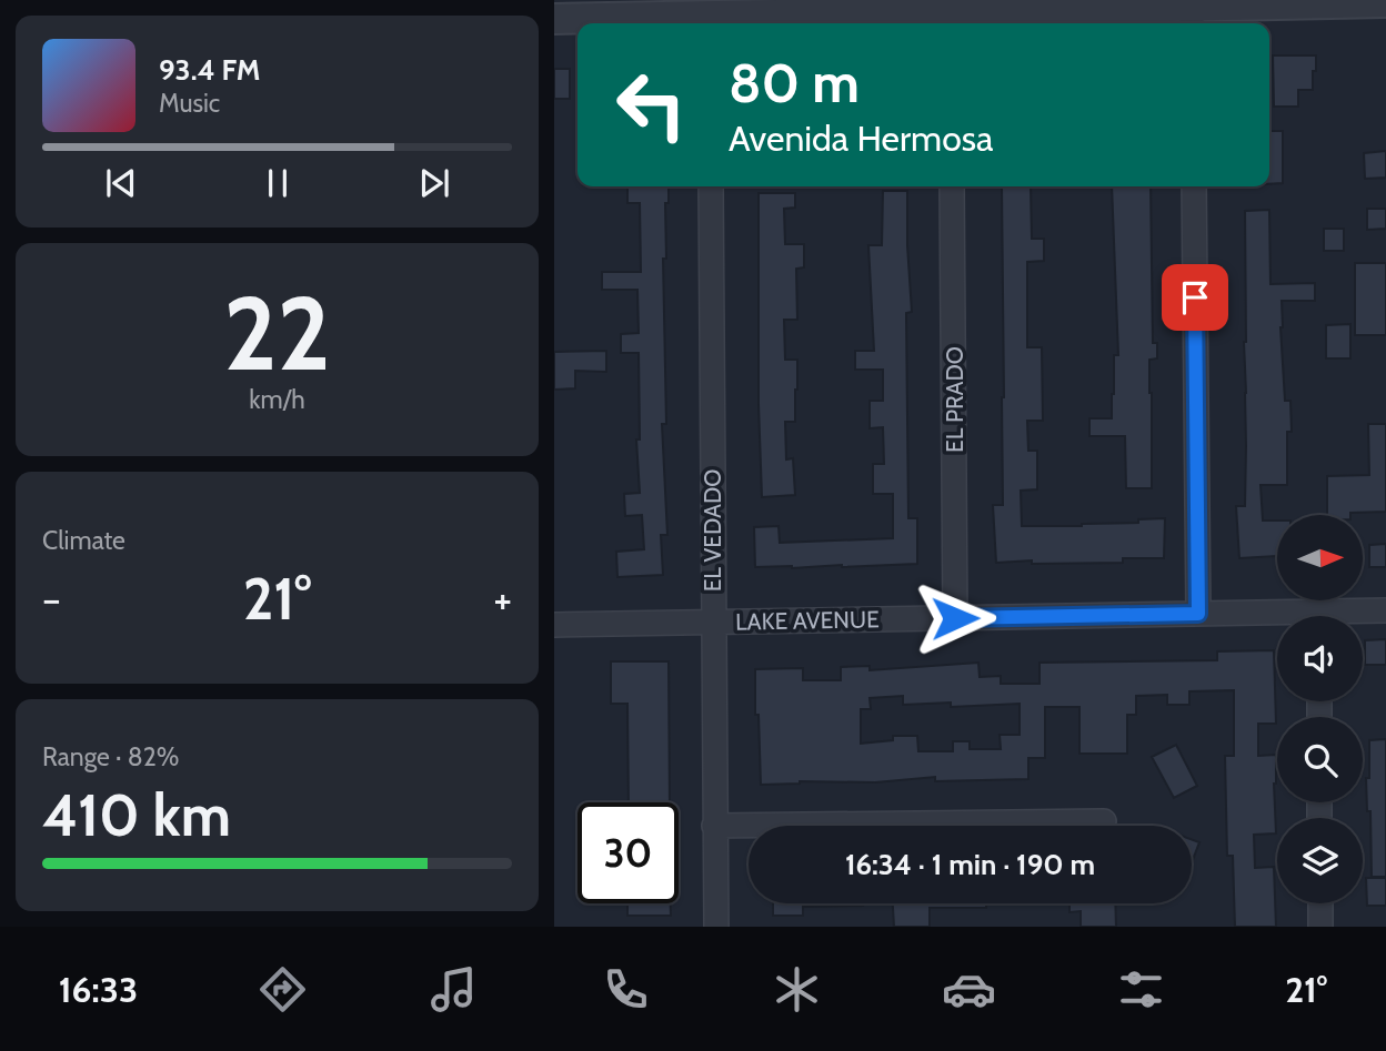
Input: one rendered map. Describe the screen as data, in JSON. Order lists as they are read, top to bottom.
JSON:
{
  "streets": {
    "street": ["EL PRADO", "EL VEDADO", "LAKE AVENUE"]
  },
  "crossings": [
    ["EL PRADO", "LAKE AVENUE"],
    ["EL VEDADO", "LAKE AVENUE"]
  ],
  "north": "right",
  "page": {
    "turn": ["80 m", "Avenida Hermosa"],
    "song": ["93.4 FM", "Music"],
    "tile": [
      ["22", "km/h"],
      "Climate",
      ["Range · 82%", "410 km"]
    ],
    "heat": ["−", "21°", "+"],
    "limit": "30",
    "trip": "16:34 · 1 min · 190 m",
    "tabs": ["16:33", "21°"]
  }
}
